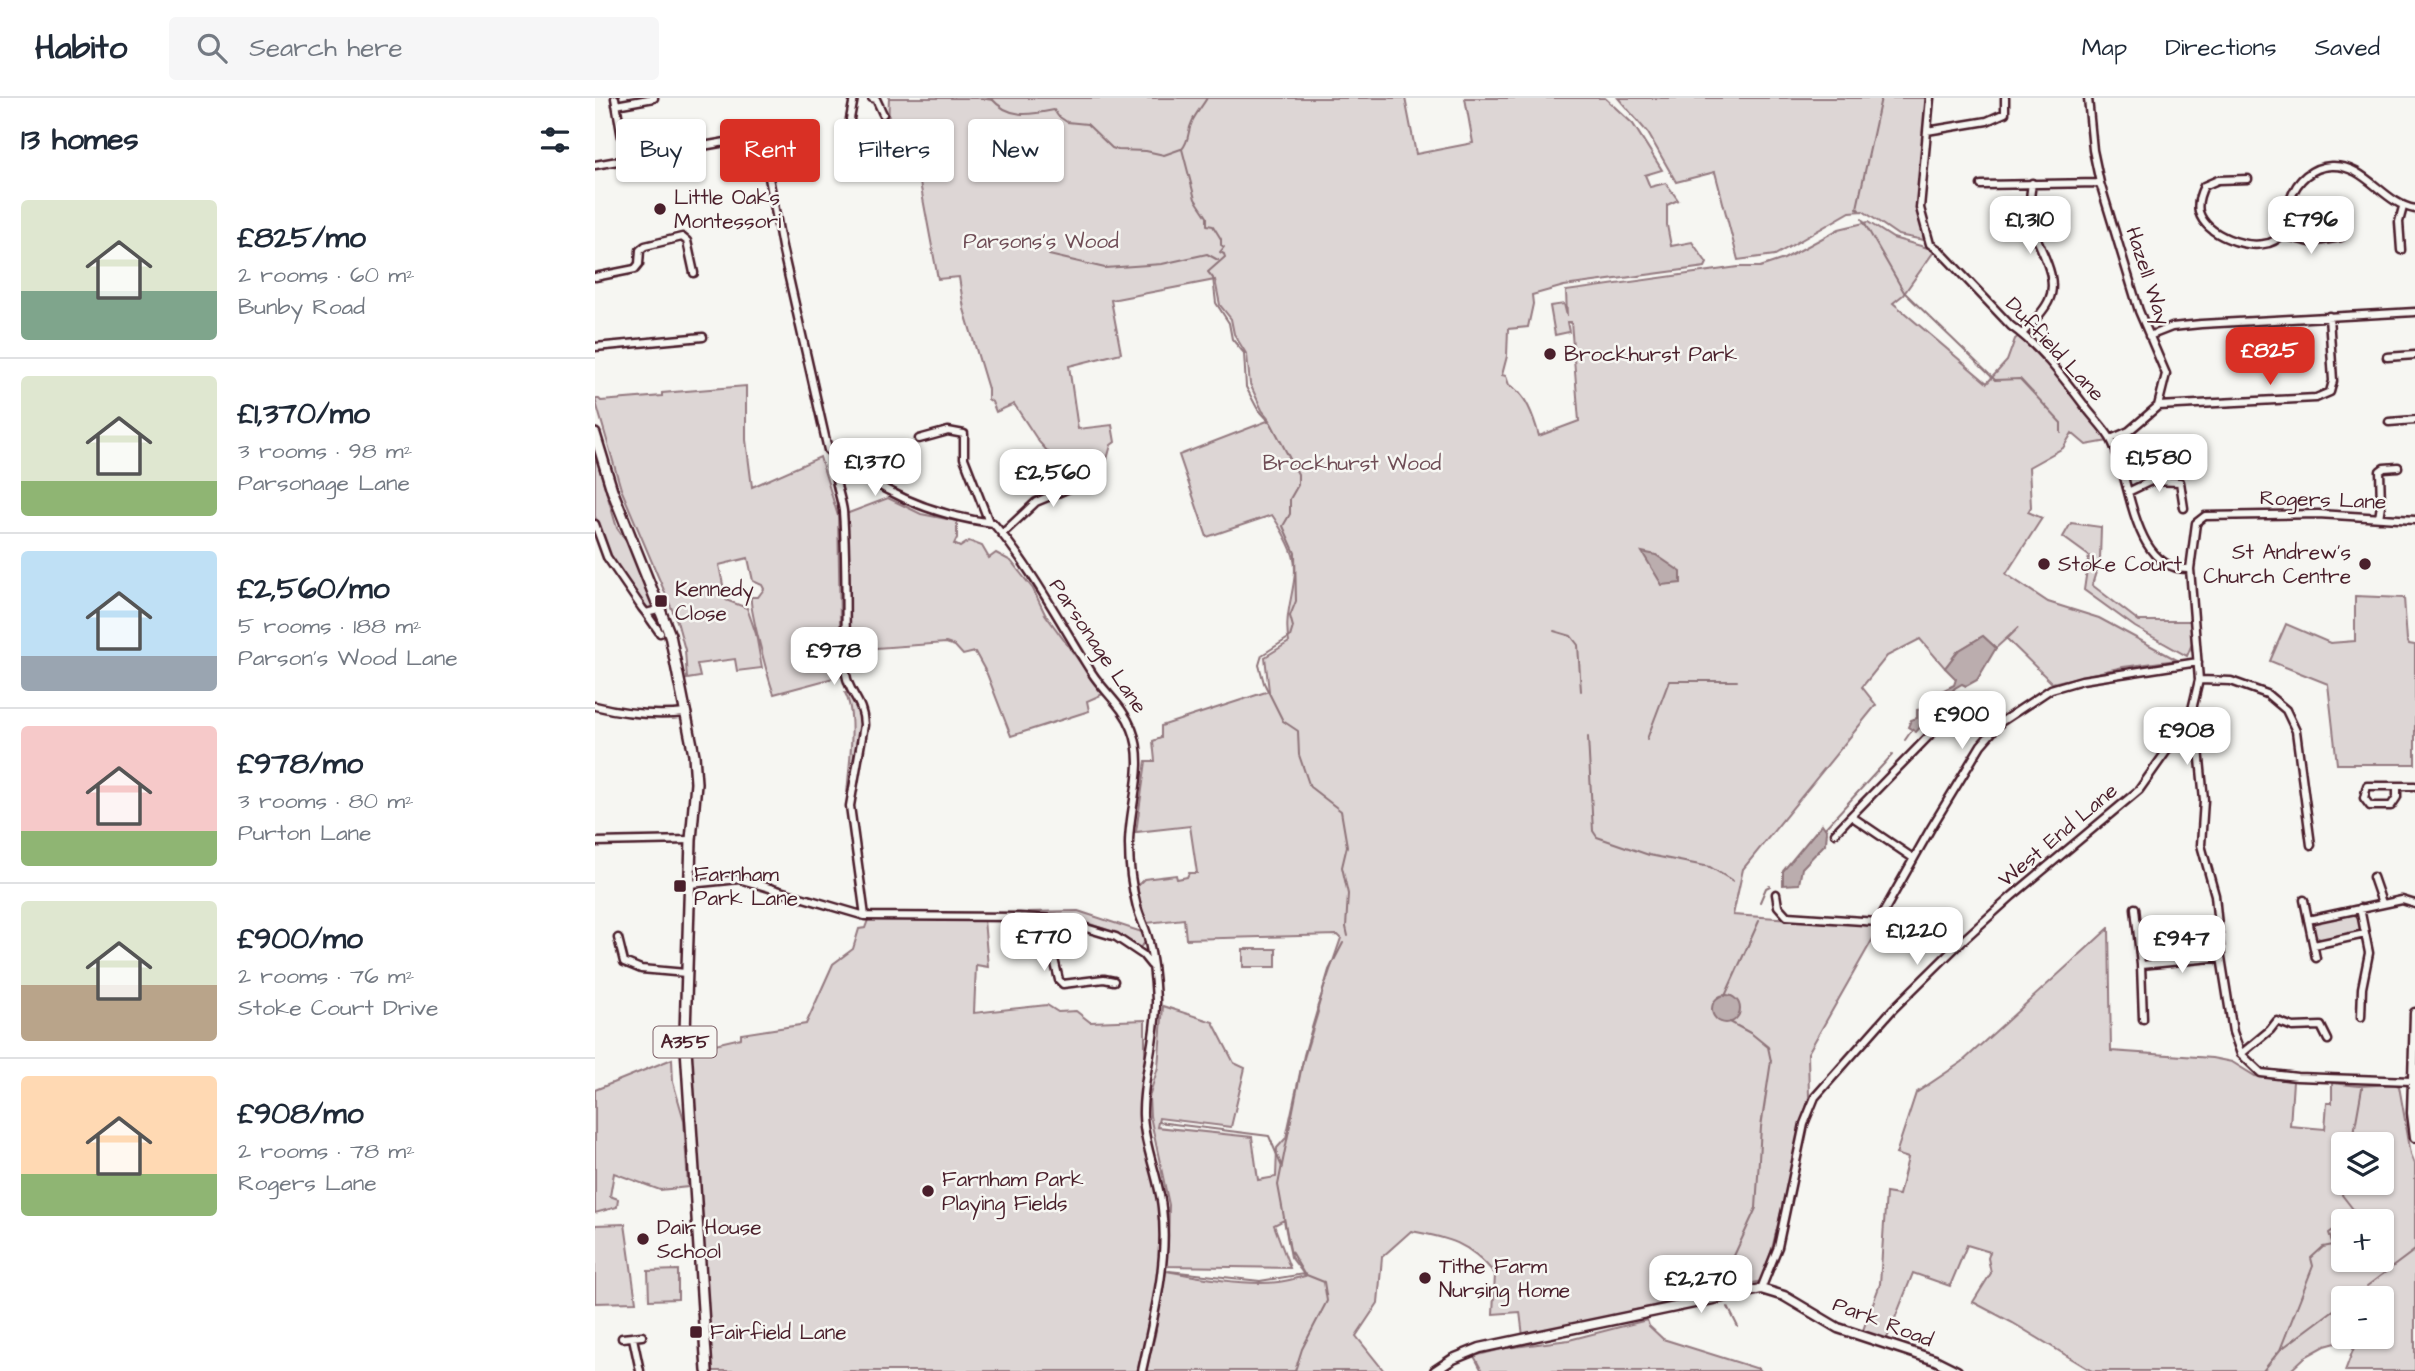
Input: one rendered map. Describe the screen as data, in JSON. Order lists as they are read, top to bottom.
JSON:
{
  "streets": {
    "main road": ["A355", "Park Road"],
    "street": [
      "Hazell Way",
      "Duffield Lane",
      "Rogers Lane",
      "Parsonage Lane",
      "West End Lane"
    ]
  },
  "crossings": [
    ["Duffield Lane", "Rogers Lane"],
    ["Rogers Lane", "West End Lane"],
    ["West End Lane", "Park Road"]
  ],
  "parks": ["Parsons's Wood", "Brockhurst Wood"],
  "places": {
    "other": [
      "Little Oaks Montessori",
      "Brockhurst Park",
      "Stoke Court",
      "St Andrew's Church Centre",
      "Farnham Park Playing Fields",
      "Dair House School",
      "Tithe Farm Nursing Home"
    ],
    "transit": ["Kennedy Close", "Farnham Park Lane", "Fairfield Lane"]
  },
  "page": {
    "header": "Habito",
    "search": "Search here",
    "nav": ["Map", "Directions", "Saved"],
    "heading": "13 homes",
    "chip": [
      "Buy",
      "Rent",
      "Filters",
      "New"
    ],
    "list": [
      {
        "name": "£825/mo",
        "note": "2 rooms · 60 m² · Bunby Road"
      },
      {
        "name": "£1,370/mo",
        "note": "3 rooms · 98 m² · Parsonage Lane"
      },
      {
        "name": "£2,560/mo",
        "note": "5 rooms · 188 m² · Parson's Wood Lane"
      },
      {
        "name": "£978/mo",
        "note": "3 rooms · 80 m² · Purton Lane"
      },
      {
        "name": "£900/mo",
        "note": "2 rooms · 76 m² · Stoke Court Drive"
      },
      {
        "name": "£908/mo",
        "note": "2 rooms · 78 m² · Rogers Lane"
      }
    ],
    "price": [
      "£1,310",
      "£796",
      "£825",
      "£1,580",
      "£1,370",
      "£2,560",
      "£978",
      "£900",
      "£908",
      "£1,220",
      "£770",
      "£947",
      "£2,270"
    ],
    "map_buttons": ["+", "−"]
  }
}
